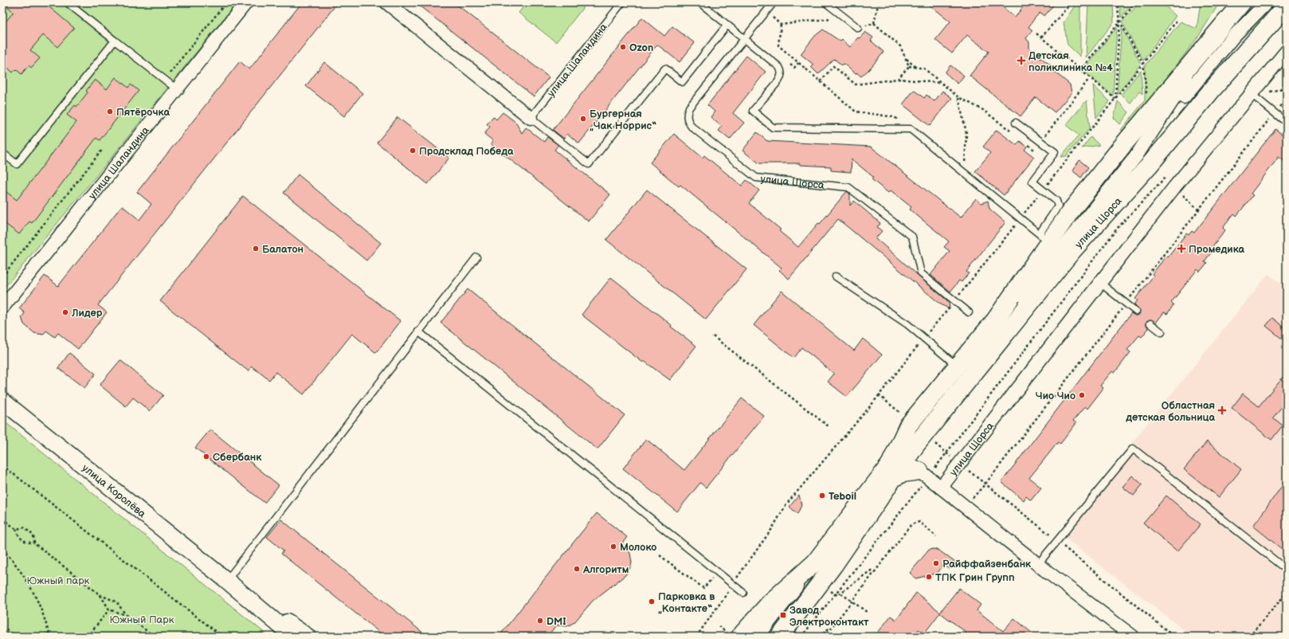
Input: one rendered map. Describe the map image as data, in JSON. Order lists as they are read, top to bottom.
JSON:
{
  "streets": {
    "main road": ["улица Щорса"],
    "street": ["улица Шаландина", "улица Королёва"]
  },
  "parks": ["Южный парк", "Южный Парк"],
  "places": {
    "other": [
      "Ozon",
      "Пятёрочка",
      "Бургерная „Чак Норрис“",
      "Продсклад Победа",
      "Балатон",
      "Лидер",
      "Чио Чио",
      "Сбербанк",
      "Teboil",
      "Молоко",
      "Райффайзенбанк",
      "Алгоритм",
      "ТПК Грин Групп",
      "Парковка в „Контакте“",
      "DMI"
    ],
    "health": ["Детская поликлиника №4", "Промедика", "Областная детская больница"],
    "transit": ["Завод Электроконтакт"]
  }
}
